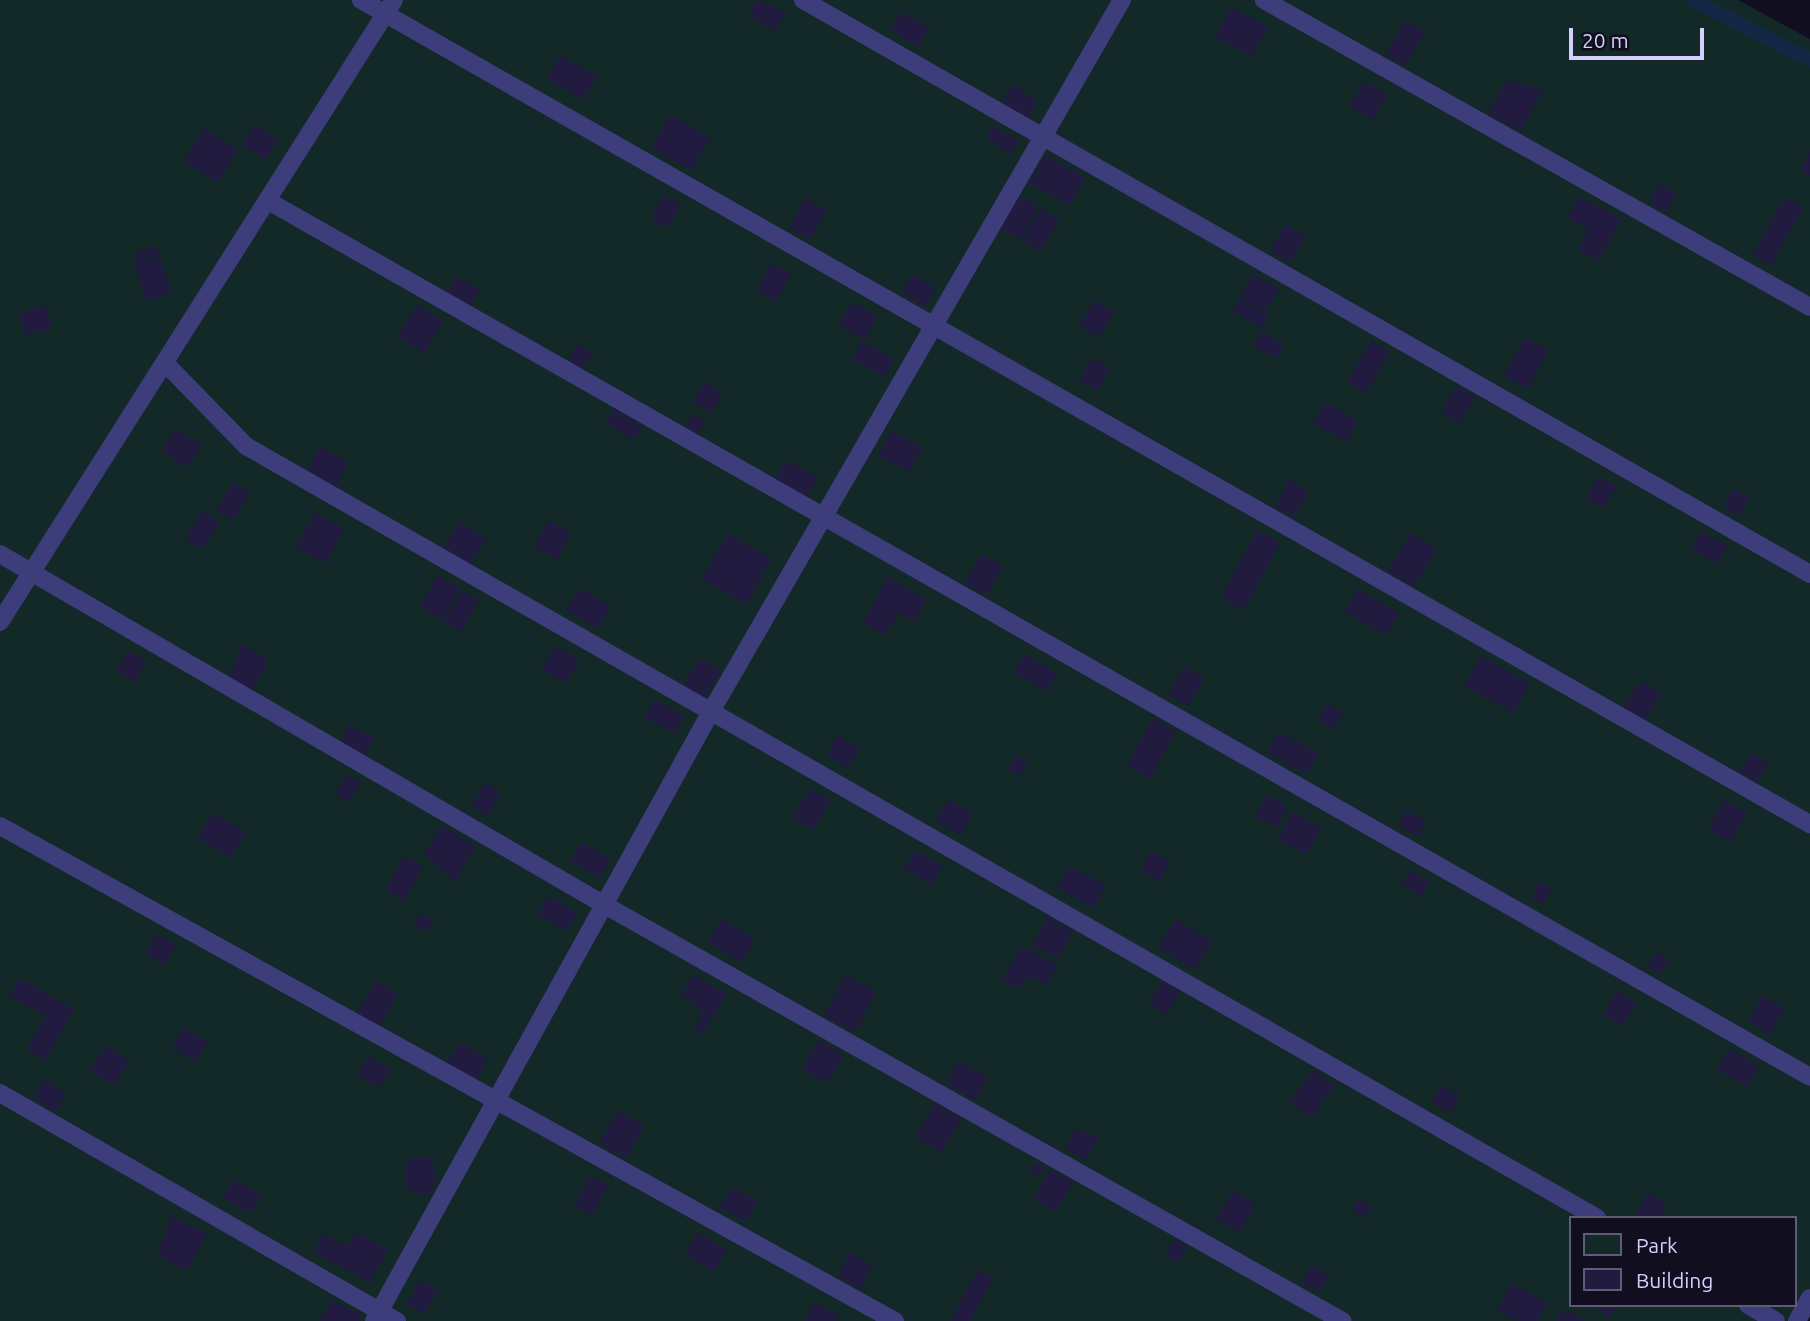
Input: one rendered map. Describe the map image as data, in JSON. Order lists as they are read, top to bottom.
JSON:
{
  "legend": ["Park", "Building"],
  "scale_bar": "20 m"
}
